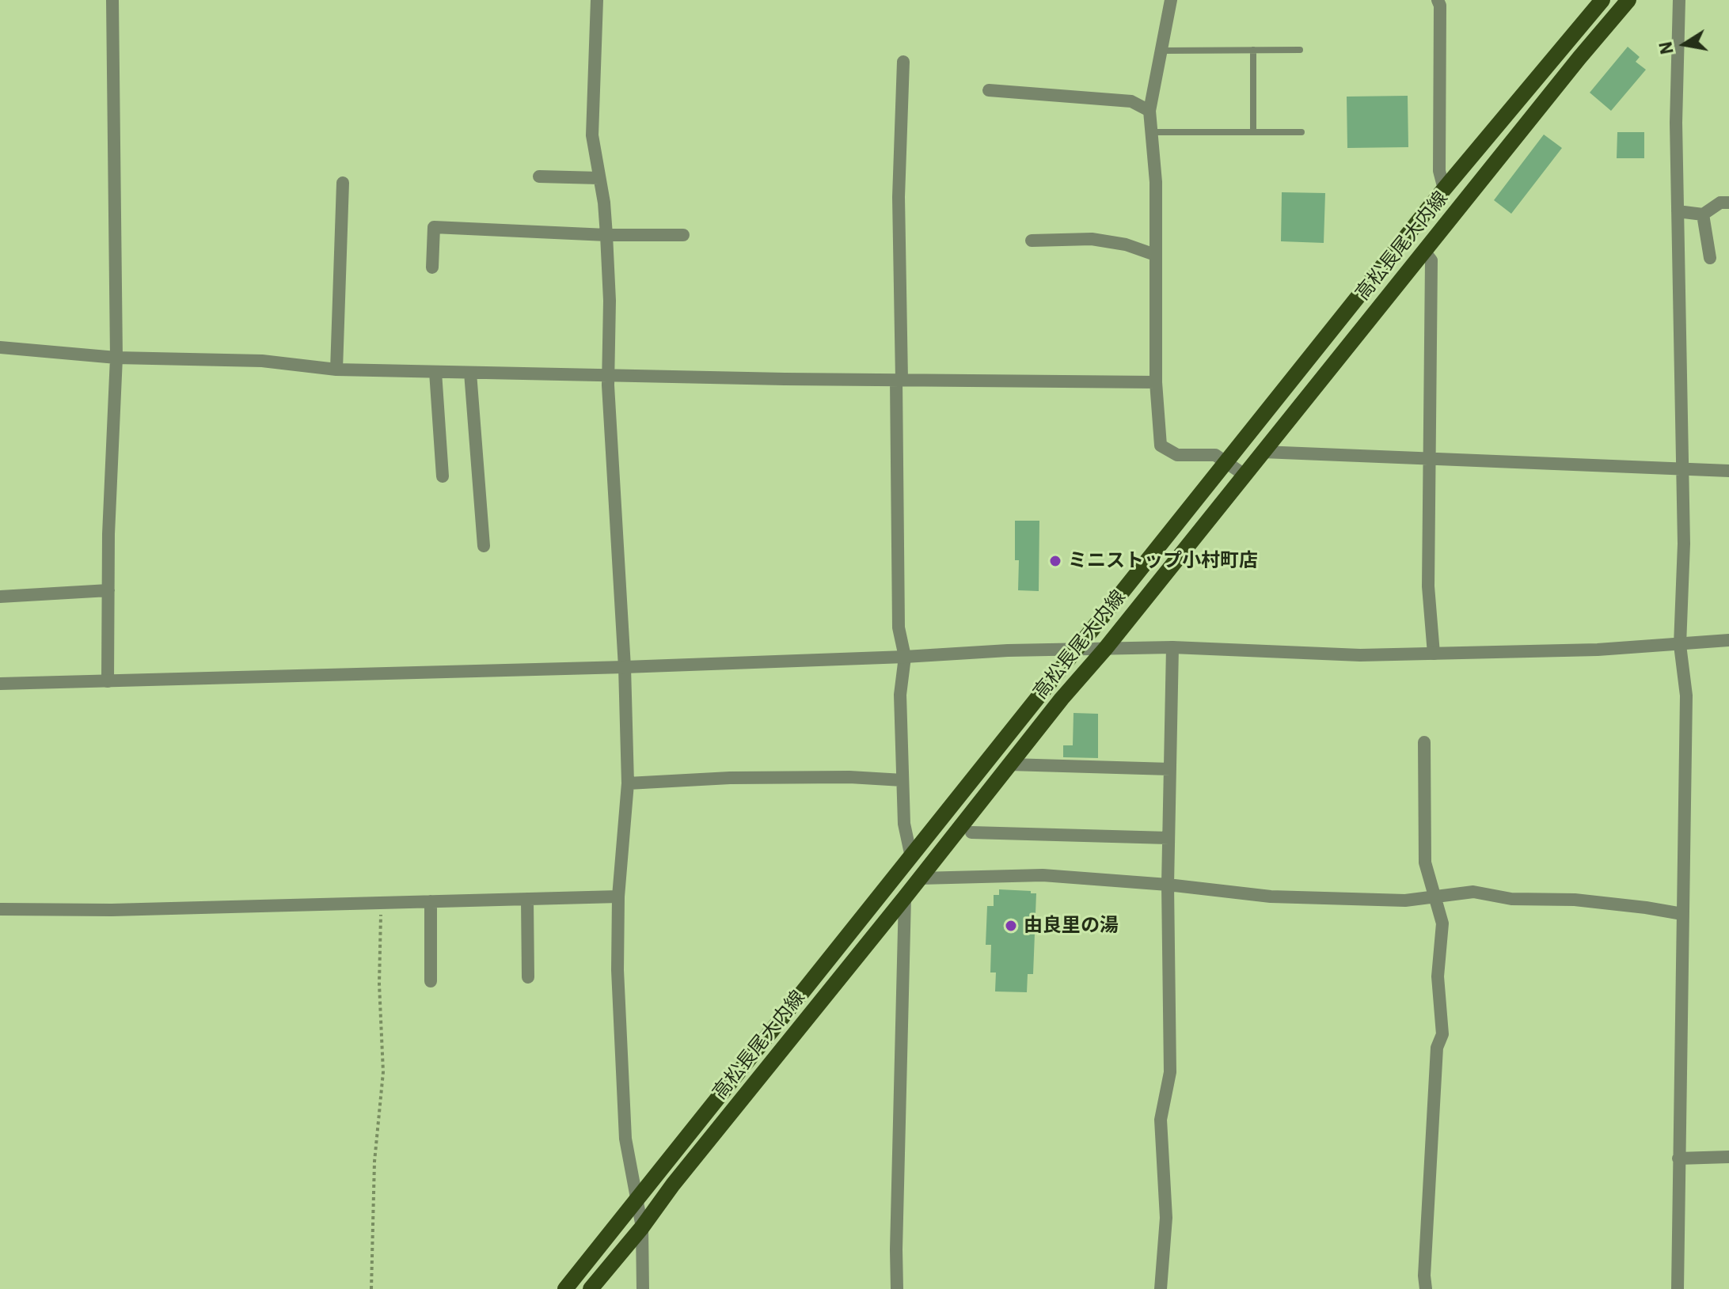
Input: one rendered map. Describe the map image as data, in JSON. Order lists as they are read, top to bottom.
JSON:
{
  "streets": {
    "main road": ["高松長尾大内線"]
  },
  "places": ["ミニストップ小村町店", "由良里の湯"],
  "north": "left"
}
